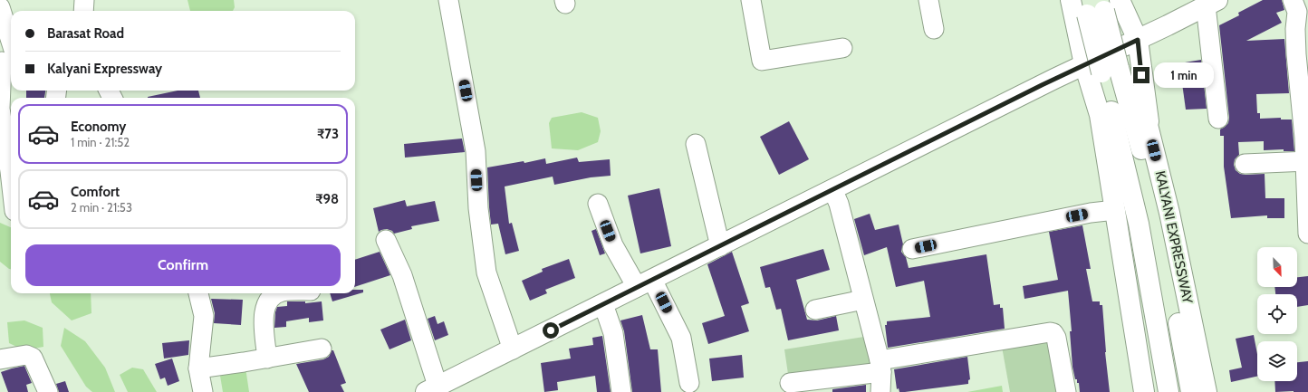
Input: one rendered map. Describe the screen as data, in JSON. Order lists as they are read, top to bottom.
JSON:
{
  "streets": {
    "main road": ["KALYANI EXPRESSWAY"]
  },
  "north": "bottom right",
  "page": {
    "banner": ["Barasat Road", "Kalyani Expressway"],
    "bubble": "1 min",
    "list": [
      {
        "name": "Economy",
        "note": "1 min · 21:52",
        "value": "₹73"
      },
      {
        "name": "Comfort",
        "note": "2 min · 21:53",
        "value": "₹98"
      }
    ],
    "buttons": "Confirm"
  }
}
